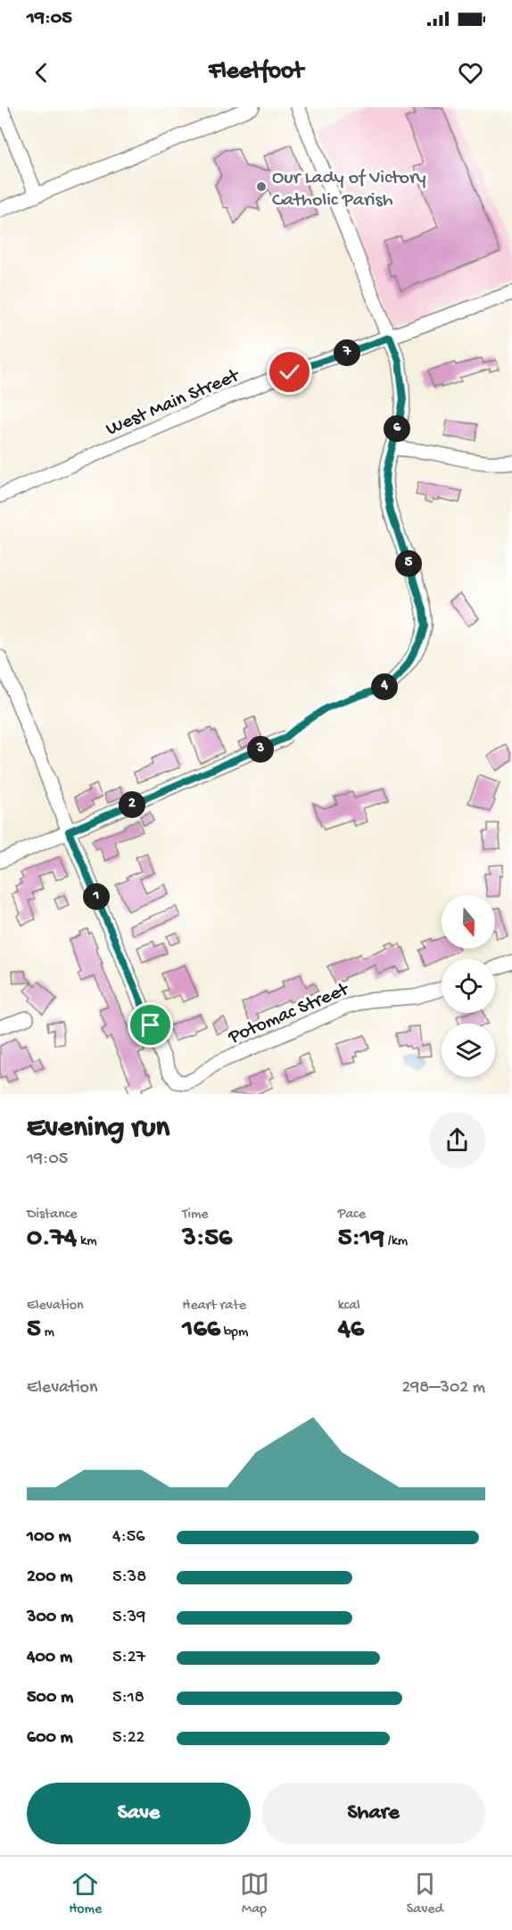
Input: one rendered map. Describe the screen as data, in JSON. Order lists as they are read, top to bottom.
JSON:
{
  "streets": {
    "street": ["West Main Street", "Potomac Street"]
  },
  "places": ["Our Lady of Victory Catholic Parish"],
  "north": "bottom",
  "page": {
    "status": "19:05",
    "header": "Fleetfoot",
    "pins": [
      "7",
      "6",
      "5",
      "4",
      "3",
      "2",
      "1"
    ],
    "heading": ["Evening run", "19:05"],
    "stats": [
      ["Distance", "0.74 km"],
      ["Time", "3:56"],
      ["Pace", "5:19 /km"],
      ["Elevation", "5 m"],
      ["Heart rate", "166 bpm"],
      ["kcal", "46"]
    ],
    "chart": ["Elevation", "298–302 m"],
    "list": [
      {
        "name": "100 m",
        "note": "4:56"
      },
      {
        "name": "200 m",
        "note": "5:38"
      },
      {
        "name": "300 m",
        "note": "5:39"
      },
      {
        "name": "400 m",
        "note": "5:27"
      },
      {
        "name": "500 m",
        "note": "5:18"
      },
      {
        "name": "600 m",
        "note": "5:22"
      }
    ],
    "buttons": ["Save", "Share"],
    "tabs": ["Home", "Map", "Saved"]
  }
}
